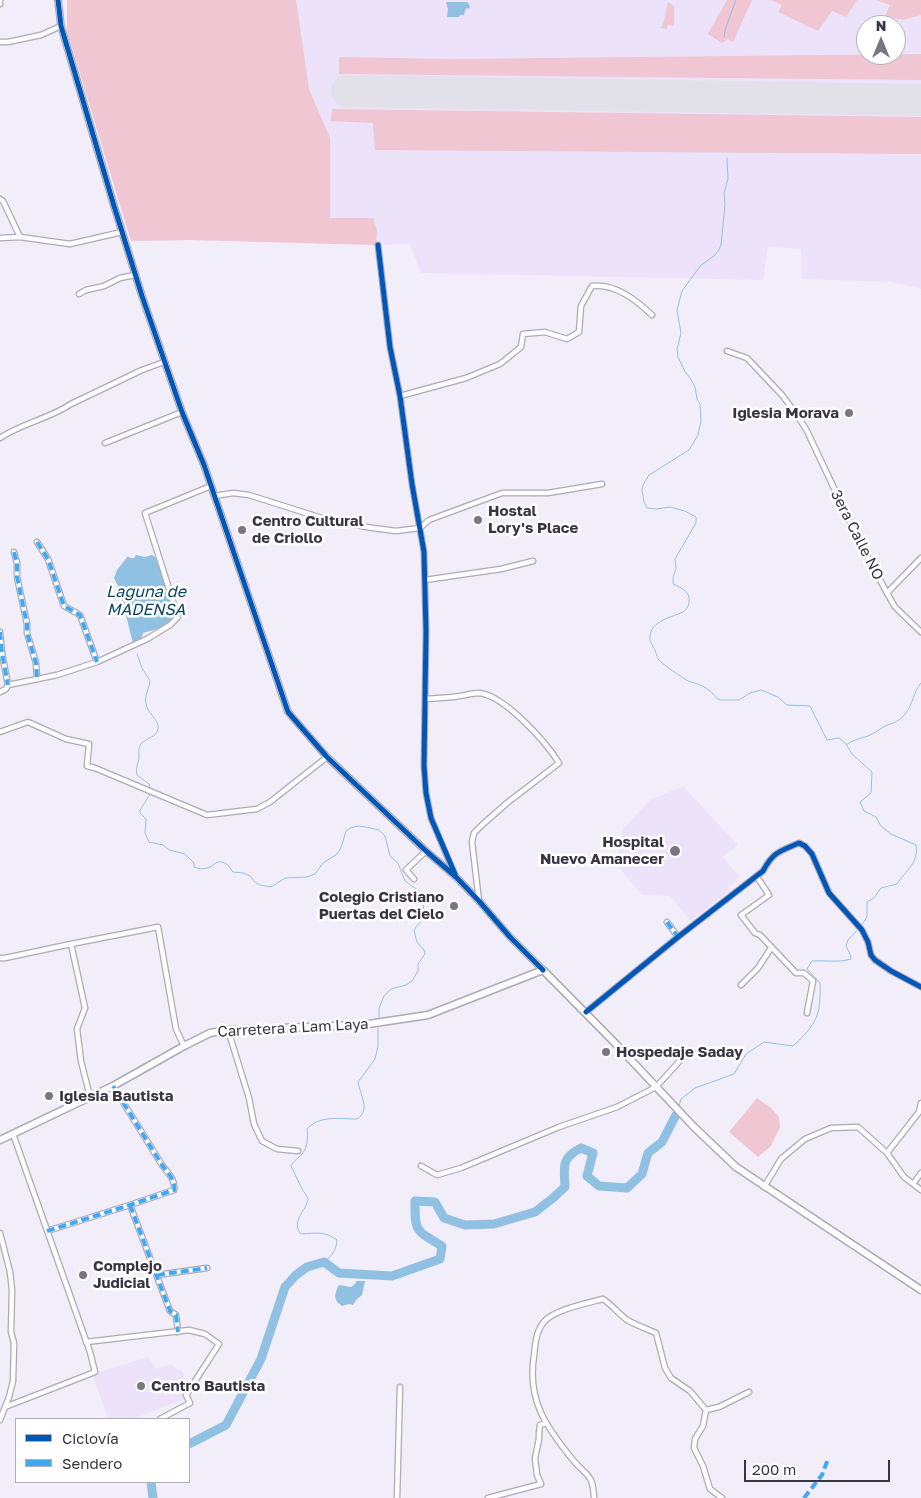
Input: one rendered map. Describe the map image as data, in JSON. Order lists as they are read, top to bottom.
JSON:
{
  "streets": {
    "main road": ["Carretera a Lam Laya"],
    "street": ["3era Calle NO"]
  },
  "water": ["Laguna de MADENSA"],
  "places": [
    "Iglesia Morava",
    "Hostal Lory's Place",
    "Centro Cultural de Criollo",
    "Hospital Nuevo Amanecer",
    "Colegio Cristiano Puertas del Cielo",
    "Hospedaje Saday",
    "Iglesia Bautista",
    "Complejo Judicial",
    "Centro Bautista"
  ],
  "legend": ["Ciclovía", "Sendero"],
  "scale_bar": "200 m",
  "north": "top"
}
